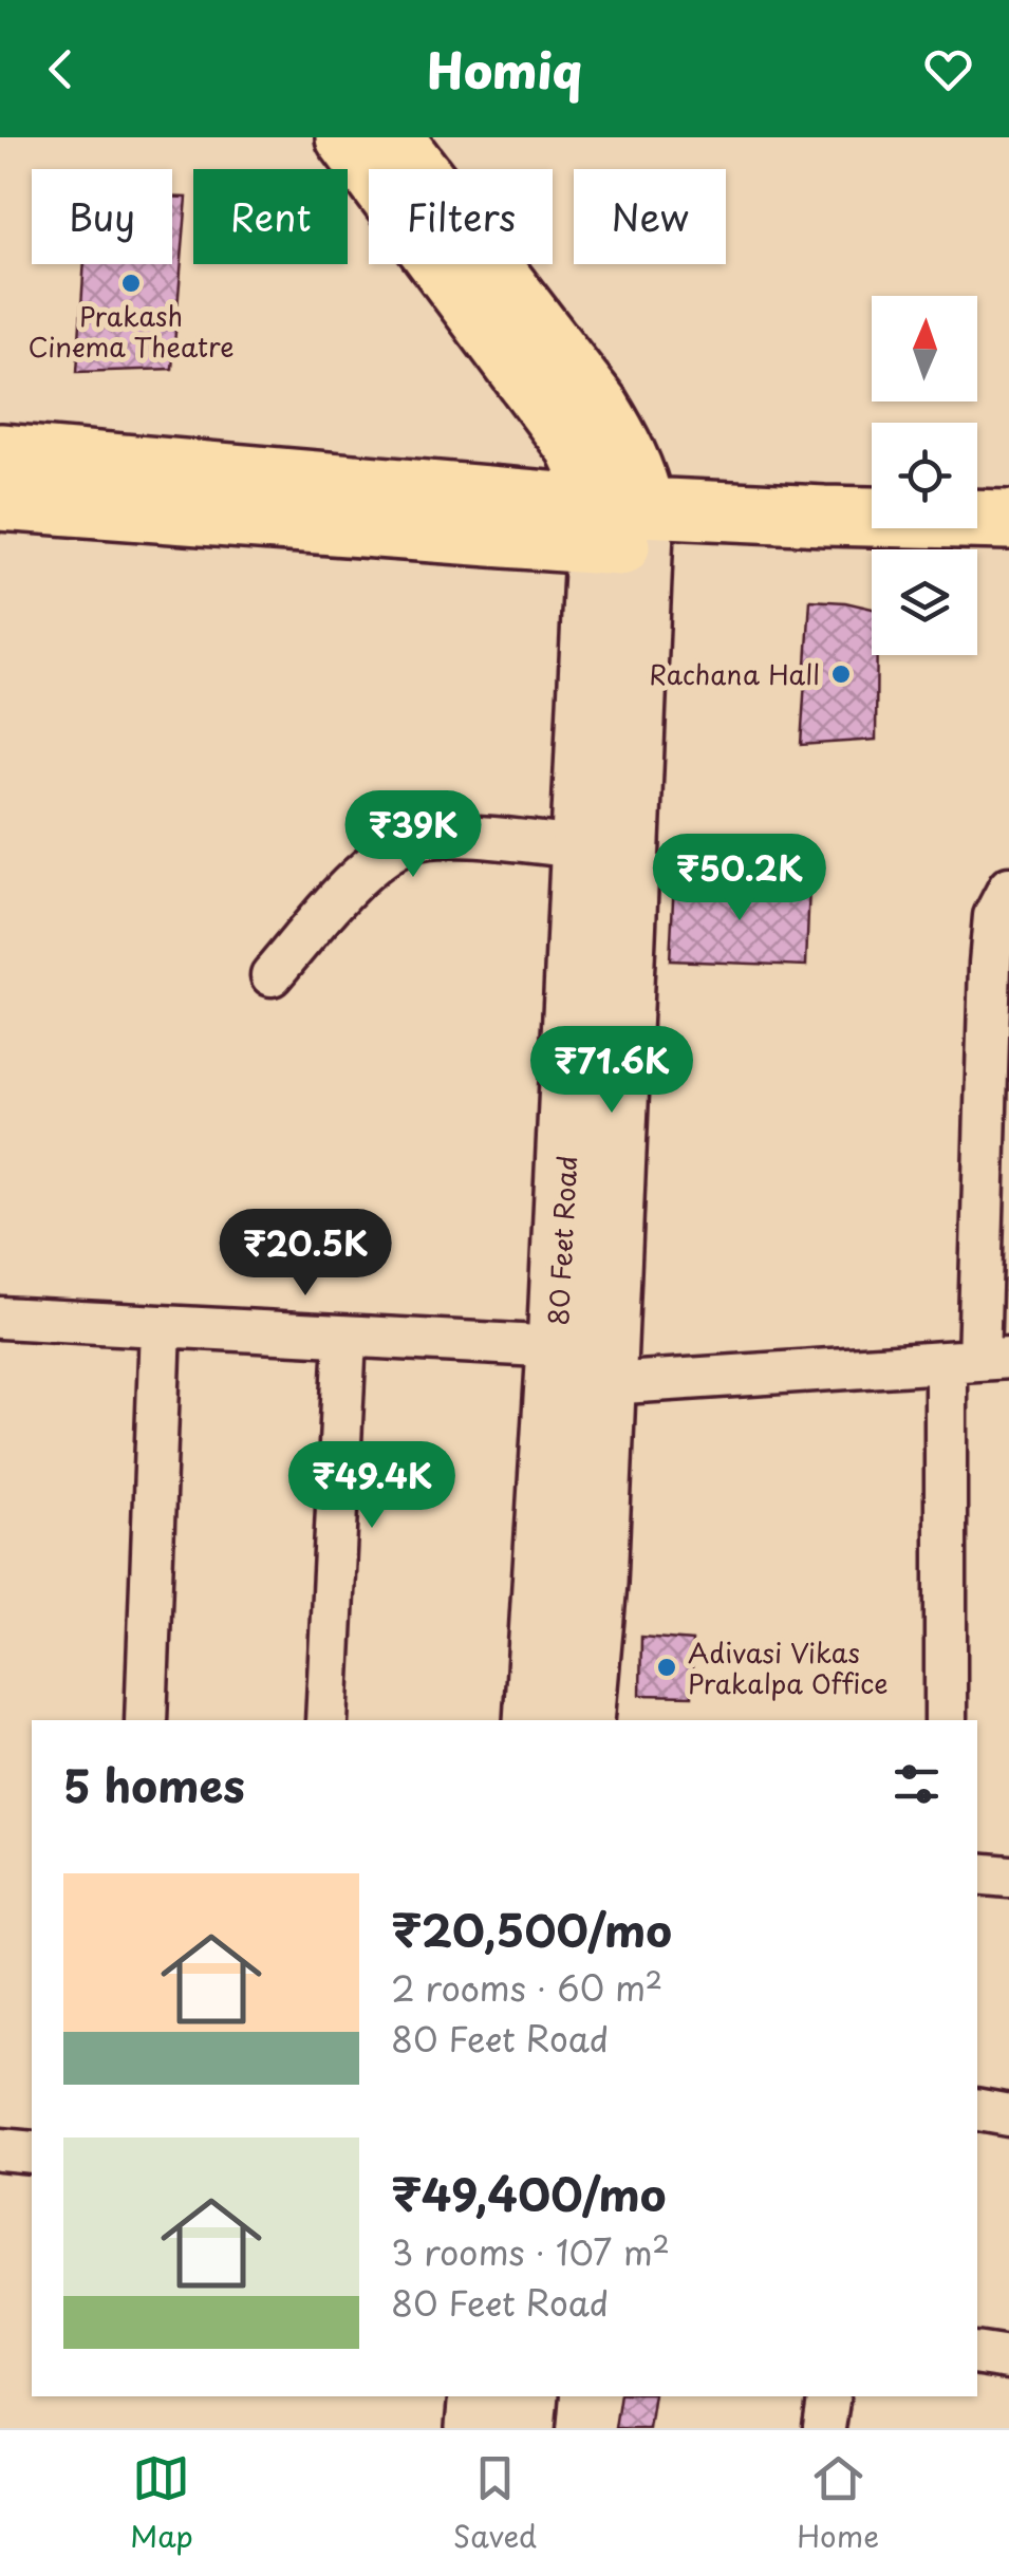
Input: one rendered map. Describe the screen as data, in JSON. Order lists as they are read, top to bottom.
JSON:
{
  "streets": {
    "main road": ["80 Feet Road"]
  },
  "places": ["Prakash Cinema Theatre", "Rachana Hall", "Adivasi Vikas Prakalpa Office"],
  "north": "top",
  "page": {
    "header": "Homiq",
    "chip": [
      "Buy",
      "Rent",
      "Filters",
      "New"
    ],
    "price": [
      "₹39K",
      "₹50.2K",
      "₹71.6K",
      "₹20.5K",
      "₹49.4K"
    ],
    "heading": "5 homes",
    "list": [
      {
        "name": "₹20,500/mo",
        "note": "2 rooms · 60 m² · 80 Feet Road"
      },
      {
        "name": "₹49,400/mo",
        "note": "3 rooms · 107 m² · 80 Feet Road"
      }
    ],
    "tabs": ["Map", "Saved", "Home"]
  }
}
